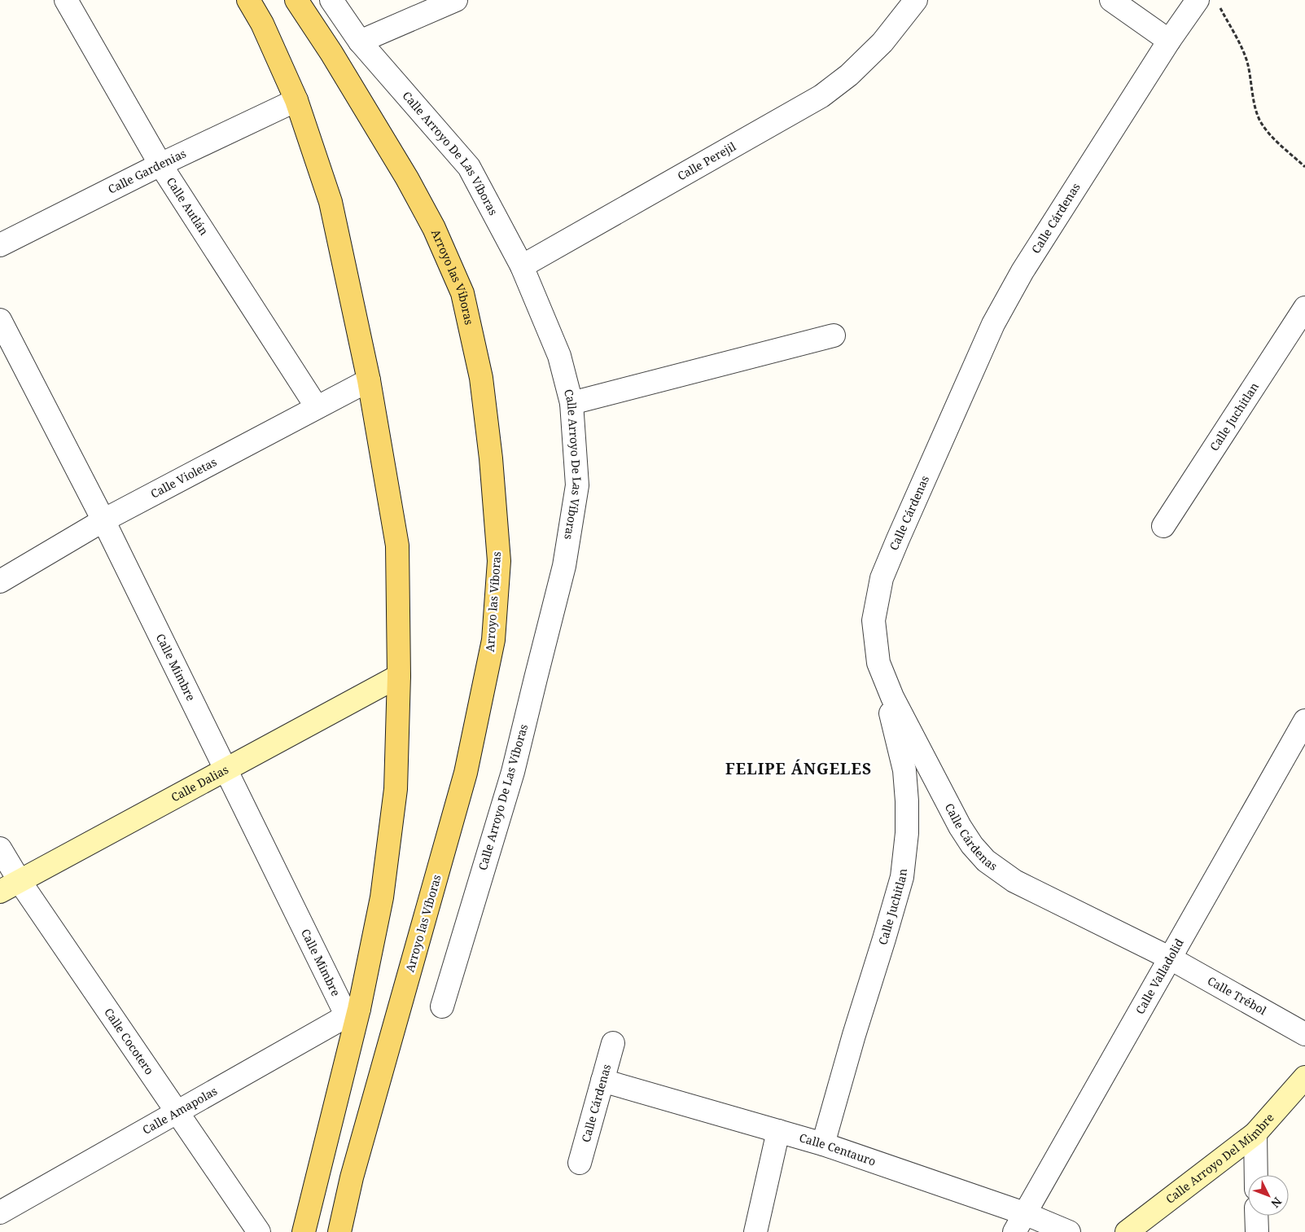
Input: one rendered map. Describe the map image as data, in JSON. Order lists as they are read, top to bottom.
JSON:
{
  "streets": {
    "main road": ["Arroyo las Víboras"],
    "street": [
      "Calle Arroyo De Las Víboras",
      "Calle Perejil",
      "Calle Gardenias",
      "Calle Autlán",
      "Calle Cárdenas",
      "Calle Juchitlan",
      "Calle Violetas",
      "Calle Mimbre",
      "Calle Dalias",
      "Calle Valladolid",
      "Calle Trébol",
      "Calle Cocotero",
      "Calle Amapolas",
      "Calle Centauro",
      "Calle Arroyo Del Mimbre"
    ]
  },
  "crossings": [
    ["Calle Arroyo De Las Víboras", "Calle Perejil"],
    ["Calle Gardenias", "Calle Autlán"],
    ["Calle Autlán", "Calle Violetas"],
    ["Calle Cárdenas", "Calle Juchitlan"],
    ["Calle Cárdenas", "Calle Valladolid"],
    ["Calle Cárdenas", "Calle Trébol"],
    ["Calle Cárdenas", "Calle Centauro"],
    ["Calle Juchitlan", "Calle Centauro"],
    ["Calle Violetas", "Calle Mimbre"],
    ["Calle Mimbre", "Calle Dalias"],
    ["Calle Mimbre", "Calle Amapolas"],
    ["Calle Dalias", "Calle Cocotero"],
    ["Calle Valladolid", "Calle Trébol"],
    ["Calle Valladolid", "Calle Centauro"],
    ["Calle Cocotero", "Calle Amapolas"]
  ],
  "districts": ["FELIPE ÁNGELES"],
  "north": "bottom right"
}
